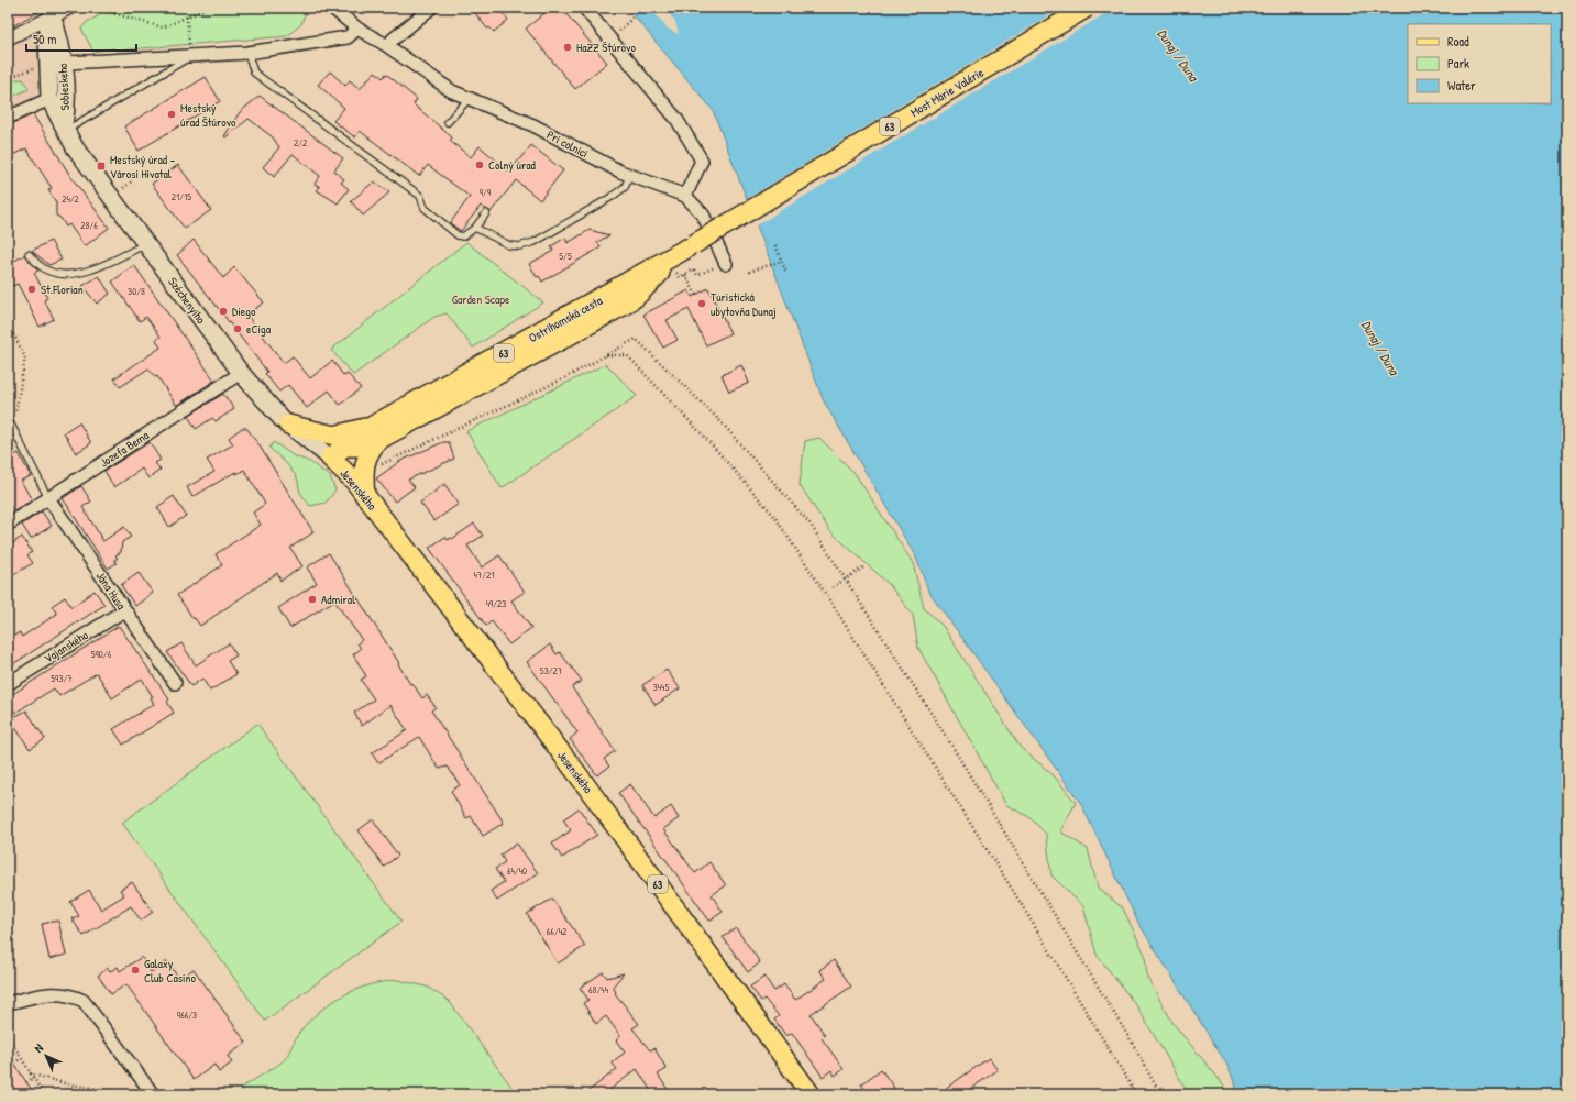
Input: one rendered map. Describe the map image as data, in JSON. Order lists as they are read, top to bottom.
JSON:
{
  "streets": {
    "main road": [
      "Most Márie Valérie",
      "63",
      "Ostrihomská cesta",
      "Jesenského"
    ],
    "street": [
      "Sobieskeho",
      "Pri colnici",
      "Széchenyiho",
      "Jozefa Bema",
      "Jána Husa",
      "Vajanského"
    ]
  },
  "crossings": [
    ["Sobieskeho", "Széchenyiho"],
    ["Most Márie Valérie", "Ostrihomská cesta"],
    ["63", "Széchenyiho"],
    ["63", "Ostrihomská cesta"],
    ["63", "Jesenského"],
    ["Széchenyiho", "Jozefa Bema"],
    ["Széchenyiho", "Jesenského"],
    ["Jozefa Bema", "Jána Husa"],
    ["Jána Husa", "Vajanského"]
  ],
  "water": ["Dunaj / Duna"],
  "parks": ["Garden Scape"],
  "places": {
    "other": [
      "HaZZ Štúrovo",
      "Mestský úrad Štúrovo",
      "Colný úrad",
      "St.Florian",
      "Turistická ubytovňa Dunaj",
      "Diego",
      "eCiga",
      "Admiral",
      "Galaxy Club Casino"
    ],
    "transit": ["Mestský úrad - Városi Hivatal"]
  },
  "house_numbers": [
    "2/2",
    "9/9",
    "21/15",
    "24/2",
    "28/6",
    "5/5",
    "30/8",
    "47/21",
    "49/23",
    "590/6",
    "53/27",
    "593/7",
    "3445",
    "64/40",
    "66/42",
    "68/44",
    "966/3"
  ],
  "legend": ["Road", "Park", "Water"],
  "scale_bar": "50 m",
  "north": "top left"
}
